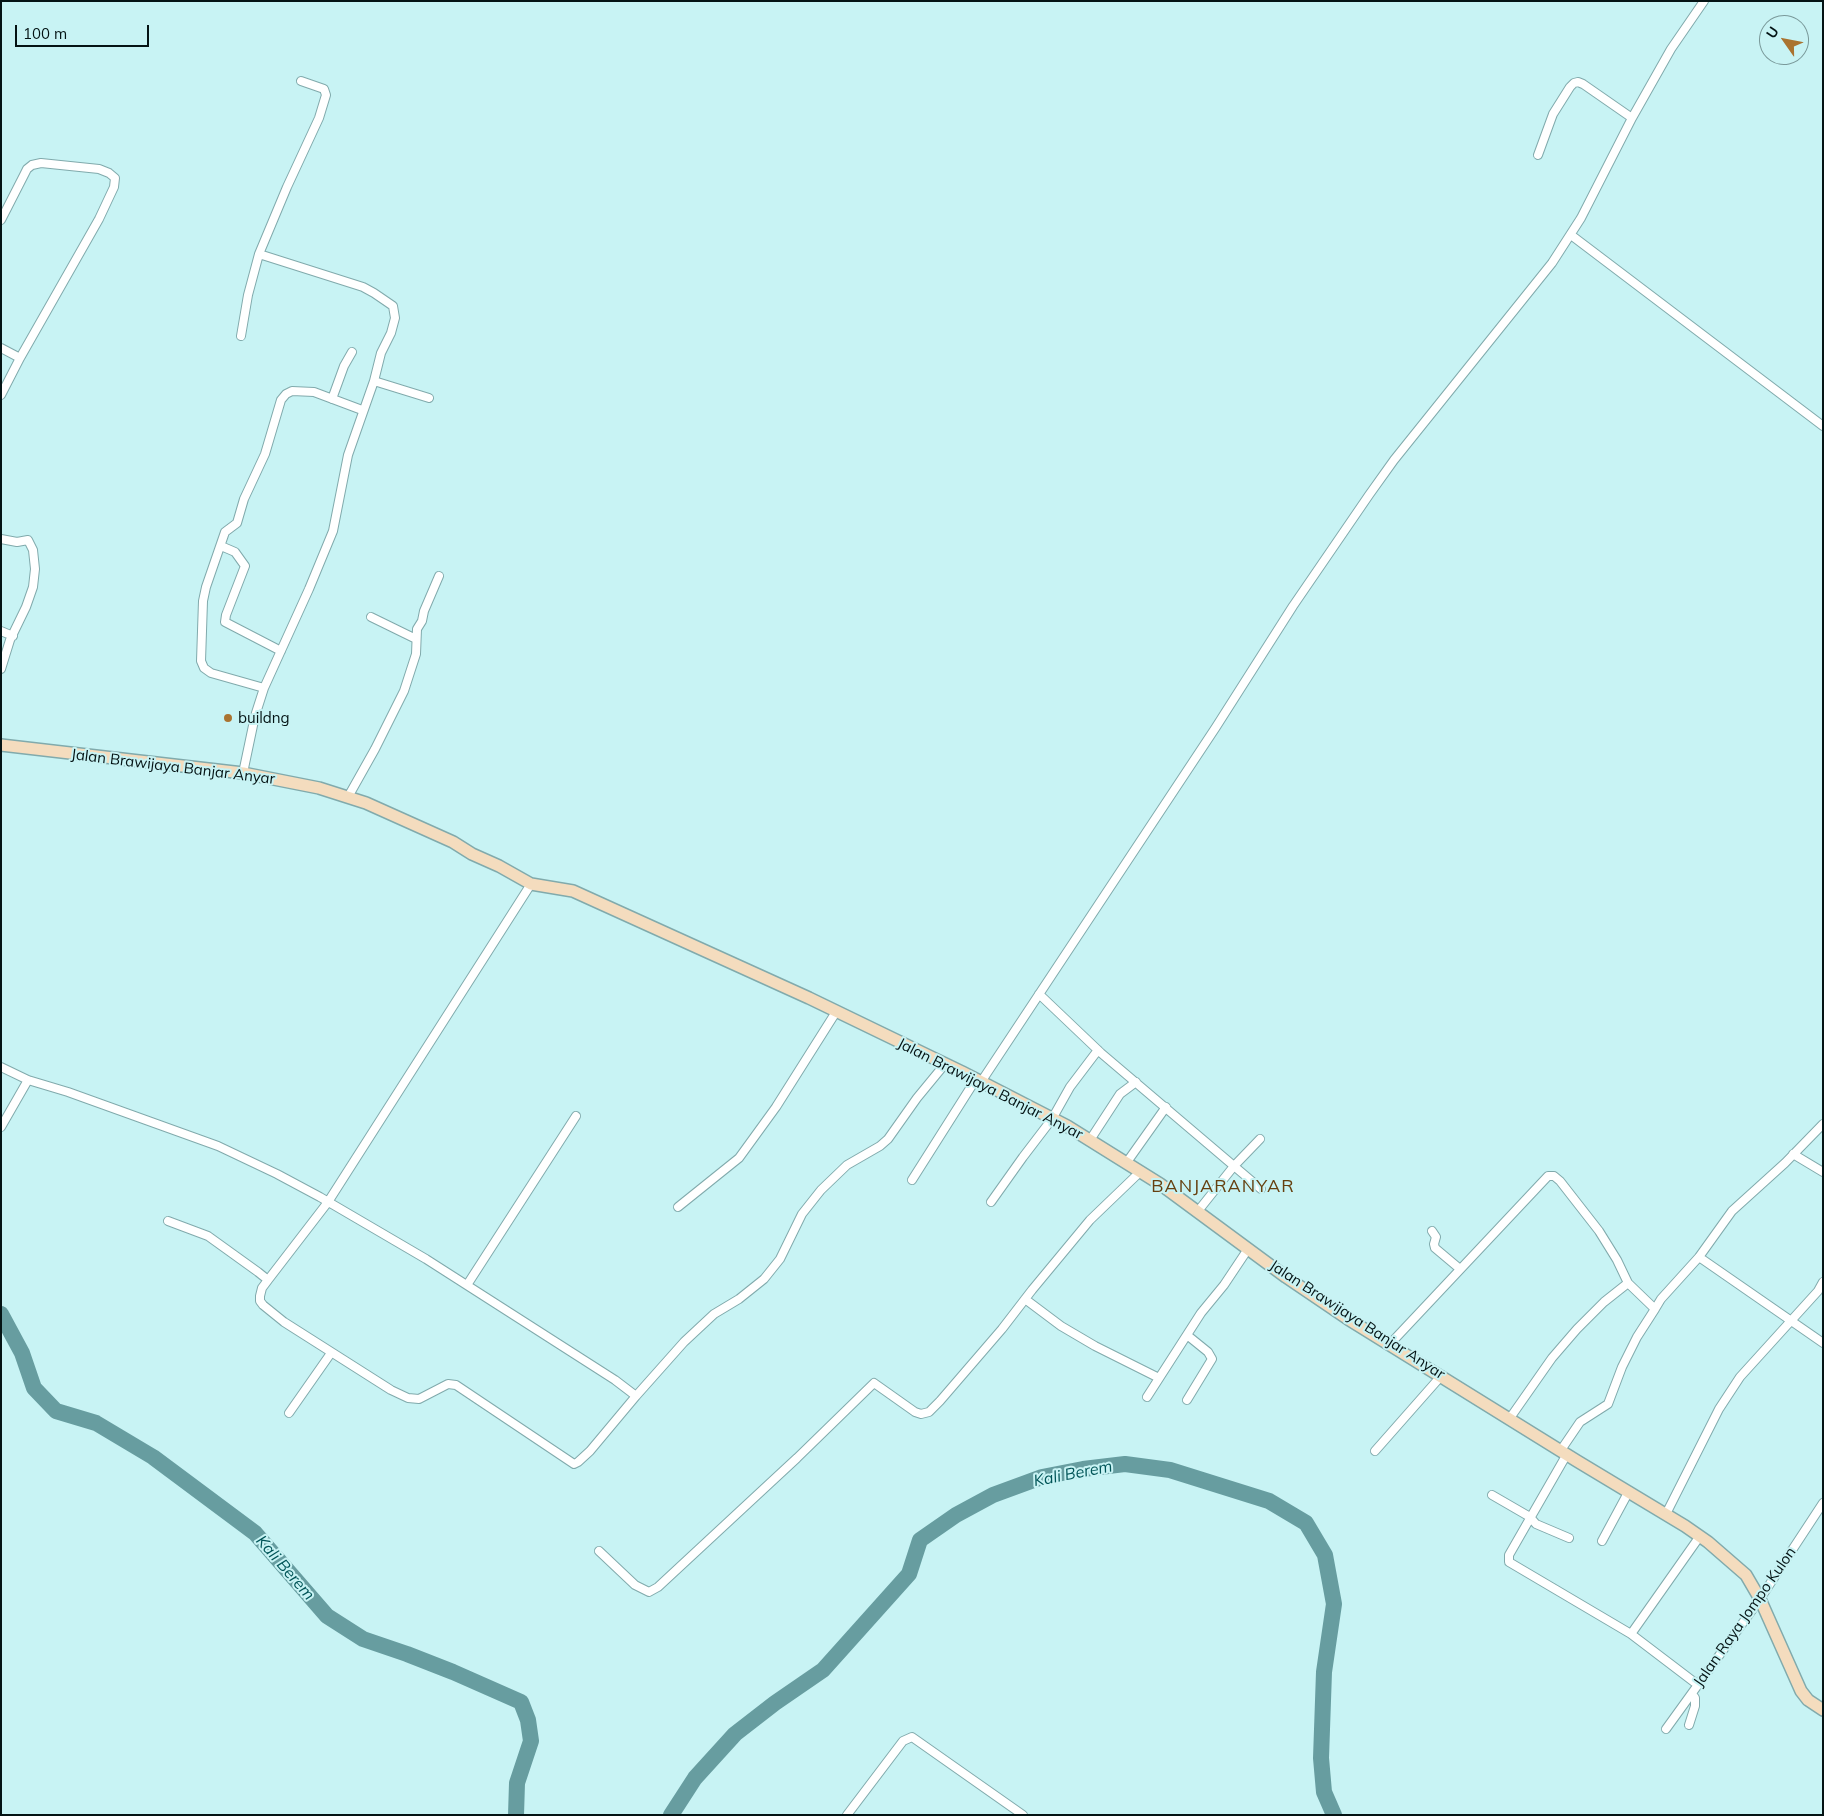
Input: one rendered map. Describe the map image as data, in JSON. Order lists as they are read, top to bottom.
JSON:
{
  "streets": {
    "street": ["Jalan Brawijaya Banjar Anyar", "Jalan Raya Jompo Kulon"]
  },
  "crossings": [
    ["Jalan Brawijaya Banjar Anyar", "Jalan Raya Jompo Kulon"]
  ],
  "districts": ["BANJARANYAR"],
  "water": ["Kali Berem"],
  "places": ["buildng"],
  "scale_bar": "100 m",
  "north": "top left"
}
